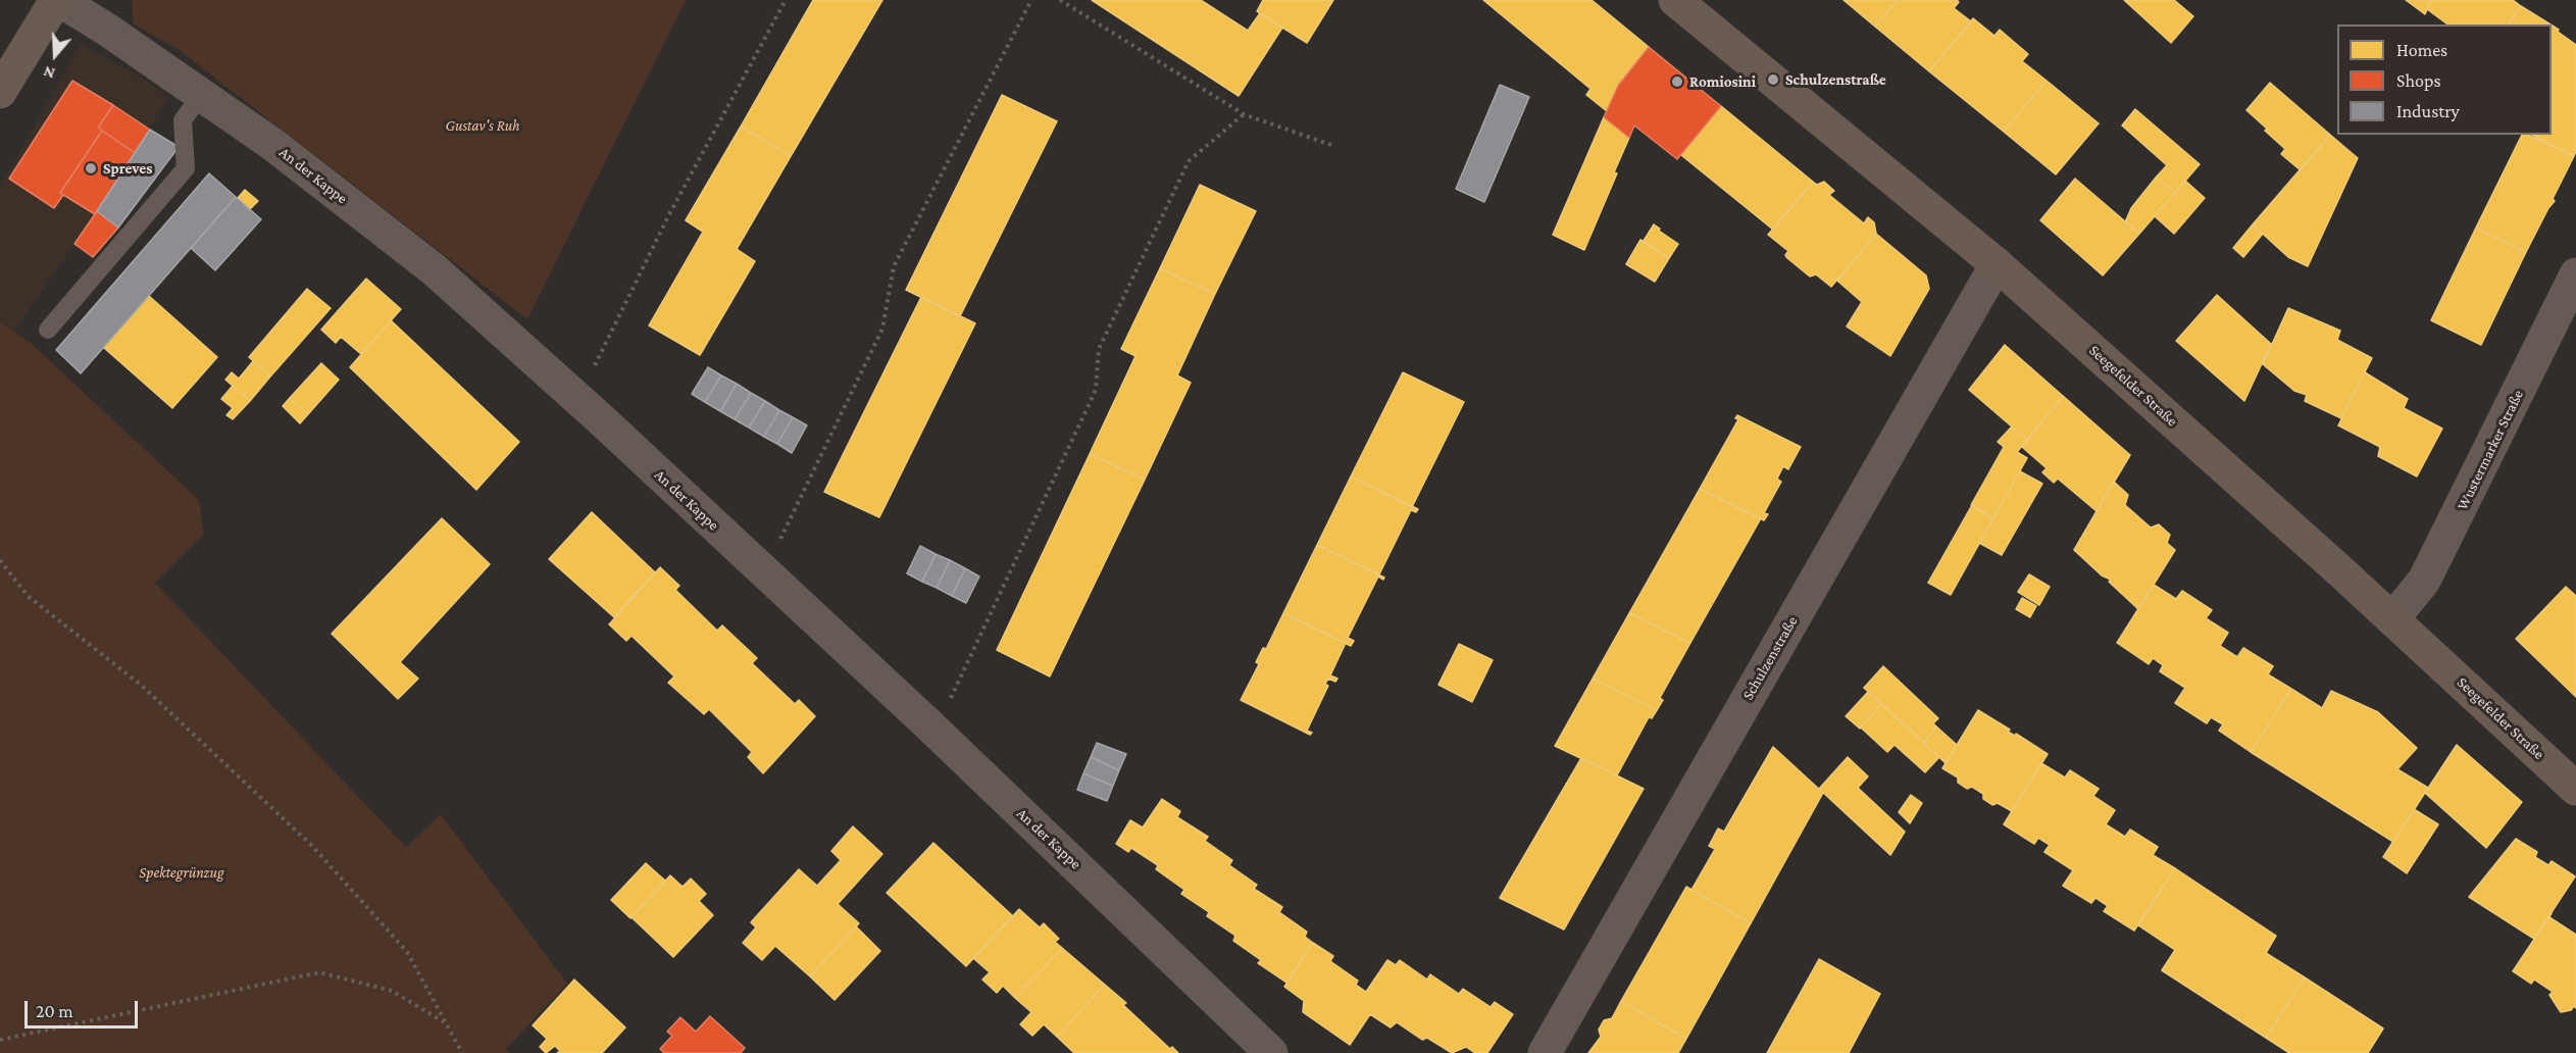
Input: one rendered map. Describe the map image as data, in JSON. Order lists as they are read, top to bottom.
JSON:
{
  "streets": {
    "street": [
      "An der Kappe",
      "Seegefelder Straße",
      "Wustermarker Straße",
      "Schulzenstraße"
    ]
  },
  "crossings": [
    ["Seegefelder Straße", "Wustermarker Straße"],
    ["Seegefelder Straße", "Schulzenstraße"]
  ],
  "parks": ["Gustav's Ruh", "Spektegrünzug"],
  "places": ["Schulzenstraße", "Romiosini", "Spreves"],
  "legend": ["Homes", "Shops", "Industry"],
  "scale_bar": "20 m",
  "north": "bottom"
}
